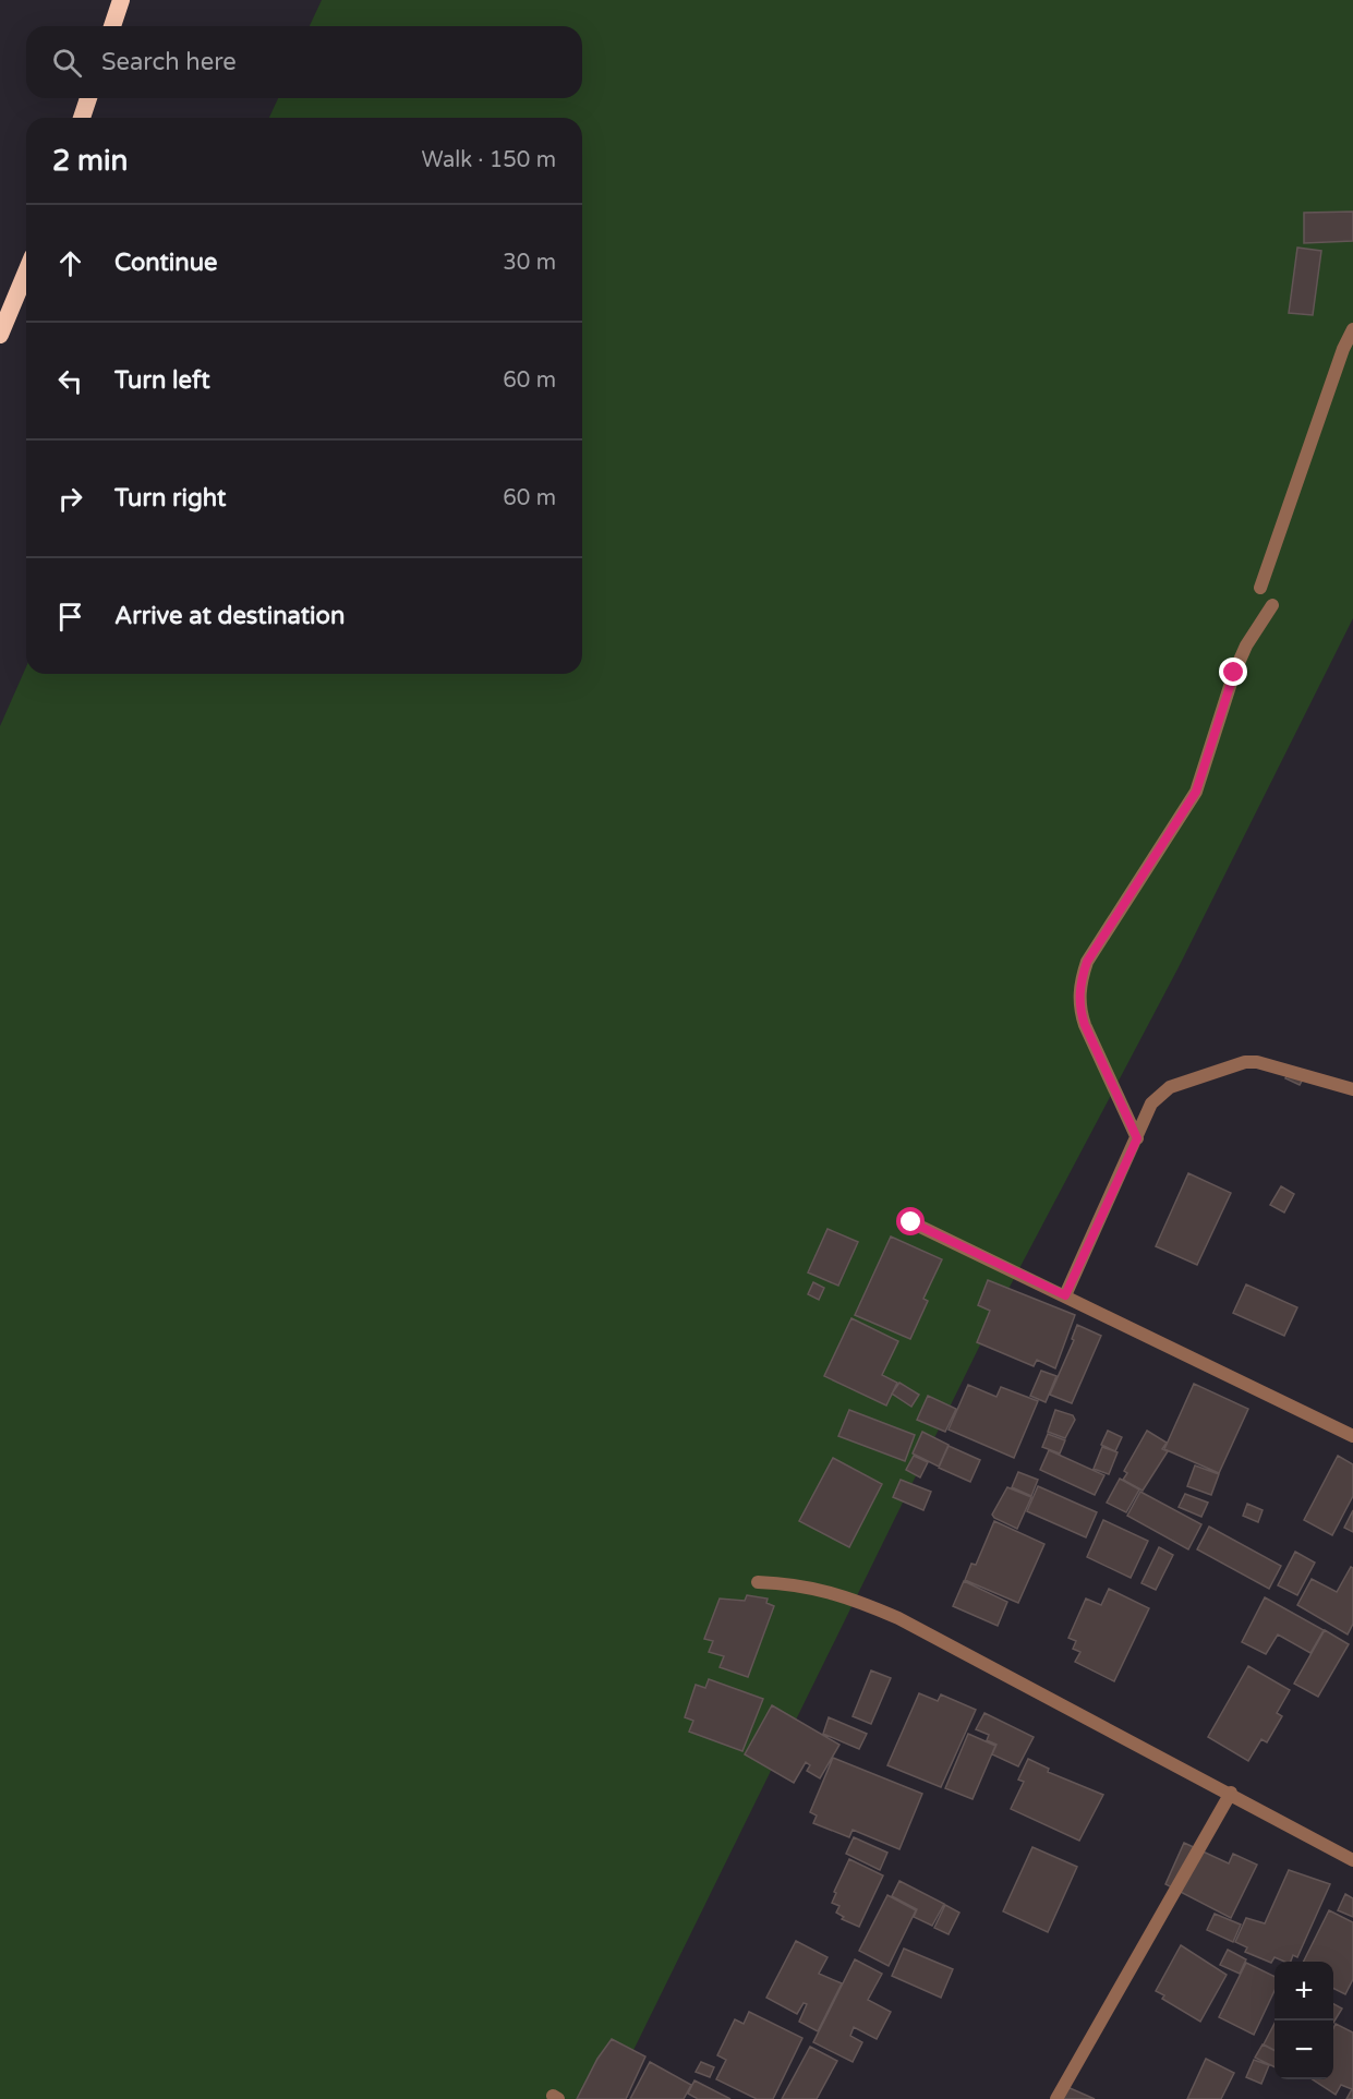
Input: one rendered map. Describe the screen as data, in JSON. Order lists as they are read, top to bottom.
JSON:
{
  "page": {
    "search": "Search here",
    "heading": ["2 min", "Walk · 150 m"],
    "list": [
      ["Continue", "30 m"],
      ["Turn left", "60 m"],
      ["Turn right", "60 m"],
      "Arrive at destination"
    ],
    "map_buttons": ["+", "−"]
  }
}
